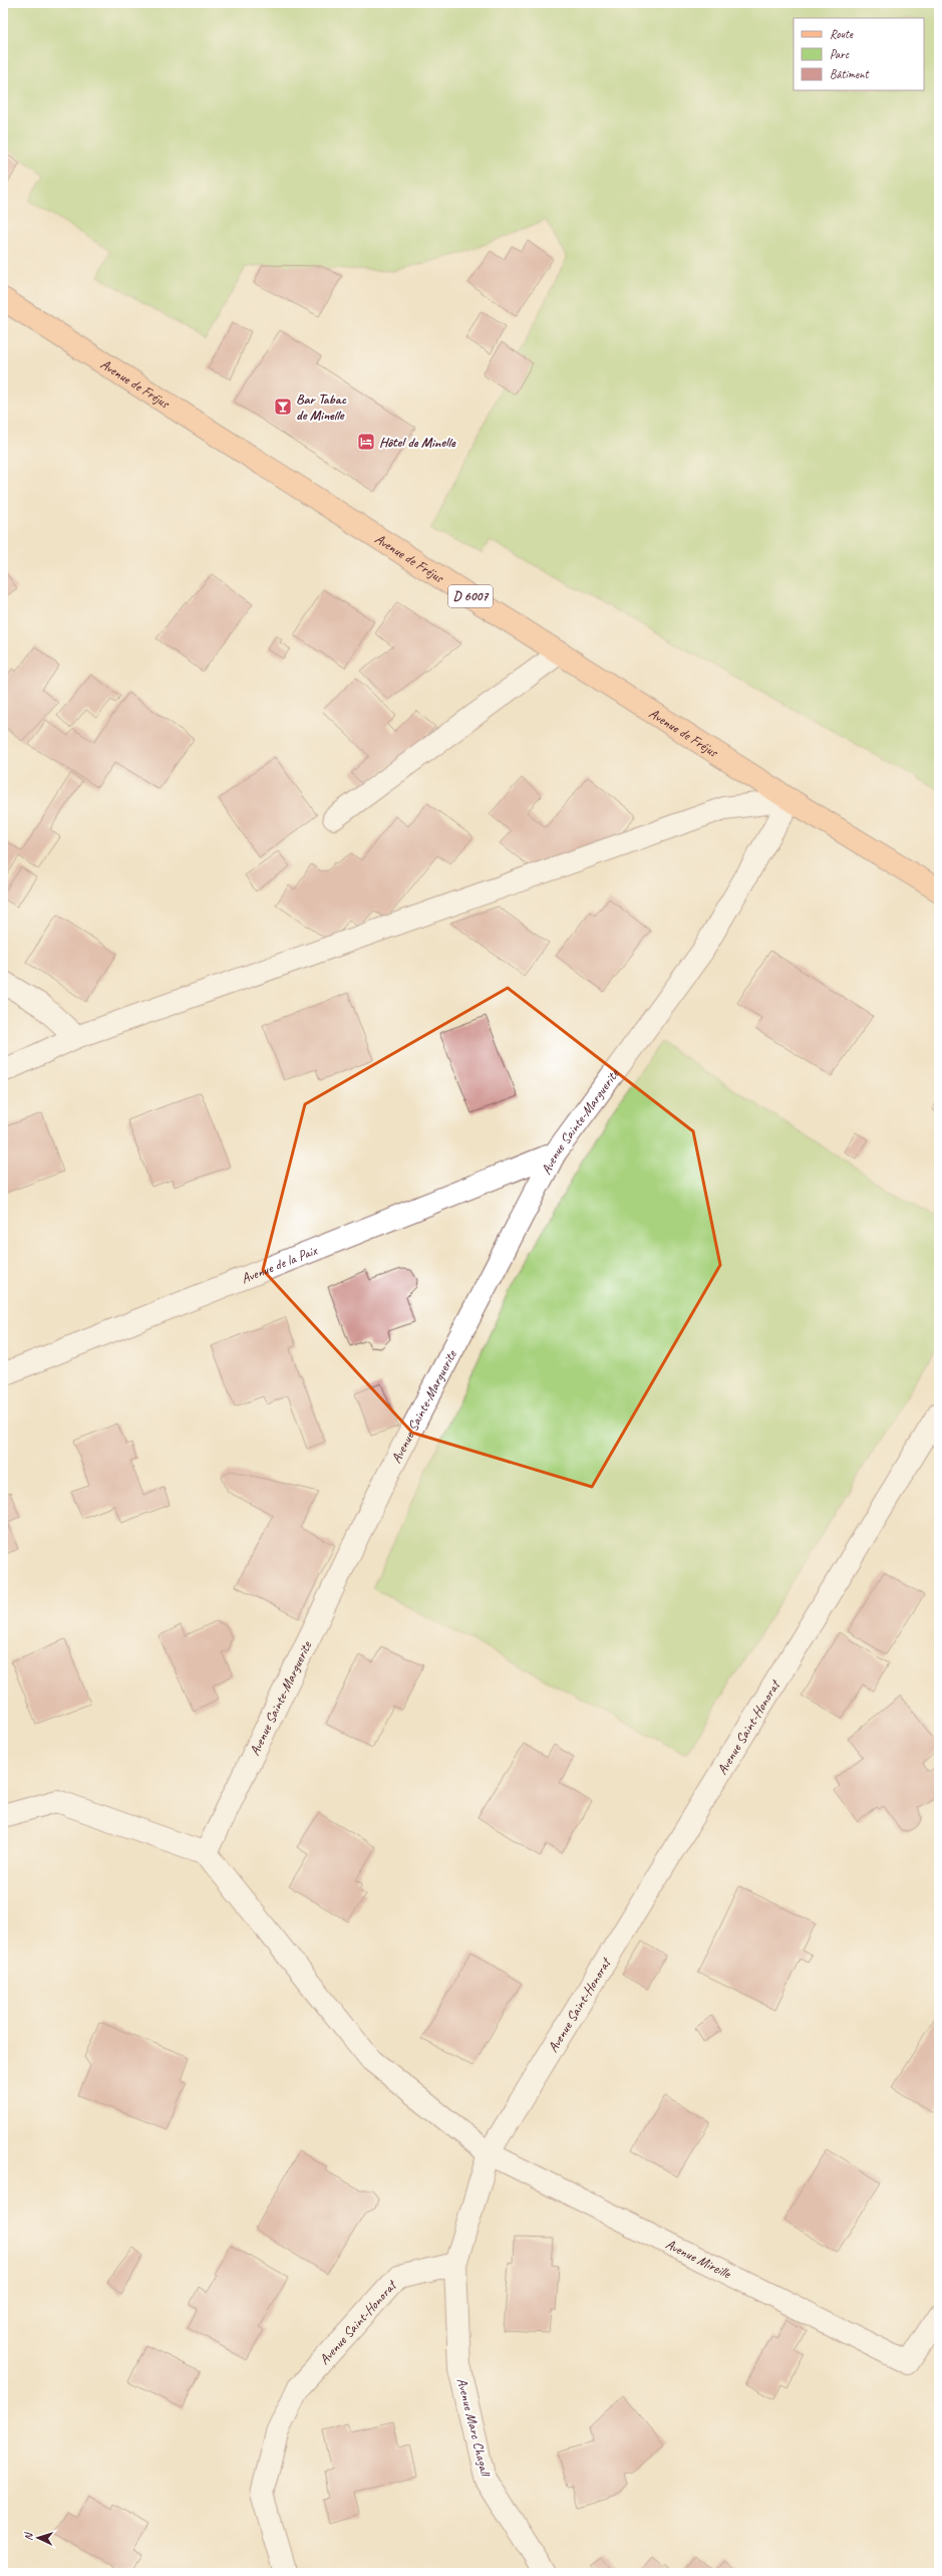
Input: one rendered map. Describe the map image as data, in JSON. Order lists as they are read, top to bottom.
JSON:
{
  "streets": {
    "main road": ["Avenue de Fréjus", "D 6007"],
    "street": [
      "Avenue Sainte-Marguerite",
      "Avenue de la Paix",
      "Avenue Saint-Honorat",
      "Avenue Mireille",
      "Avenue Marc Chagall"
    ]
  },
  "crossings": [
    ["Avenue de Fréjus", "Avenue Sainte-Marguerite"],
    ["Avenue Sainte-Marguerite", "Avenue de la Paix"],
    ["Avenue Sainte-Marguerite", "Avenue Mireille"],
    ["Avenue Saint-Honorat", "Avenue Mireille"],
    ["Avenue Saint-Honorat", "Avenue Marc Chagall"]
  ],
  "places": {
    "bar": ["Bar Tabac de Minelle"],
    "hotel": ["Hôtel de Minelle"]
  },
  "legend": ["Route", "Parc", "Bâtiment"],
  "north": "left"
}
